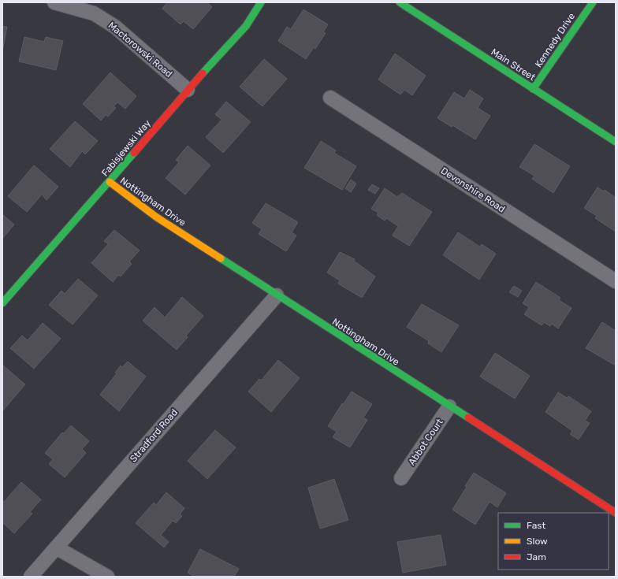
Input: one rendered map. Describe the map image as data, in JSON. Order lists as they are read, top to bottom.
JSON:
{
  "streets": {
    "street": [
      "Kennedy Drive",
      "Mactorowski Road",
      "Main Street",
      "Fabisjewski Way",
      "Devonshire Road",
      "Nottingham Drive",
      "Stradford Road",
      "Abbot Court"
    ]
  },
  "crossings": [
    ["Kennedy Drive", "Main Street"],
    ["Mactorowski Road", "Fabisjewski Way"],
    ["Fabisjewski Way", "Nottingham Drive"],
    ["Nottingham Drive", "Stradford Road"],
    ["Nottingham Drive", "Abbot Court"]
  ],
  "legend": ["Fast", "Slow", "Jam"]
}
